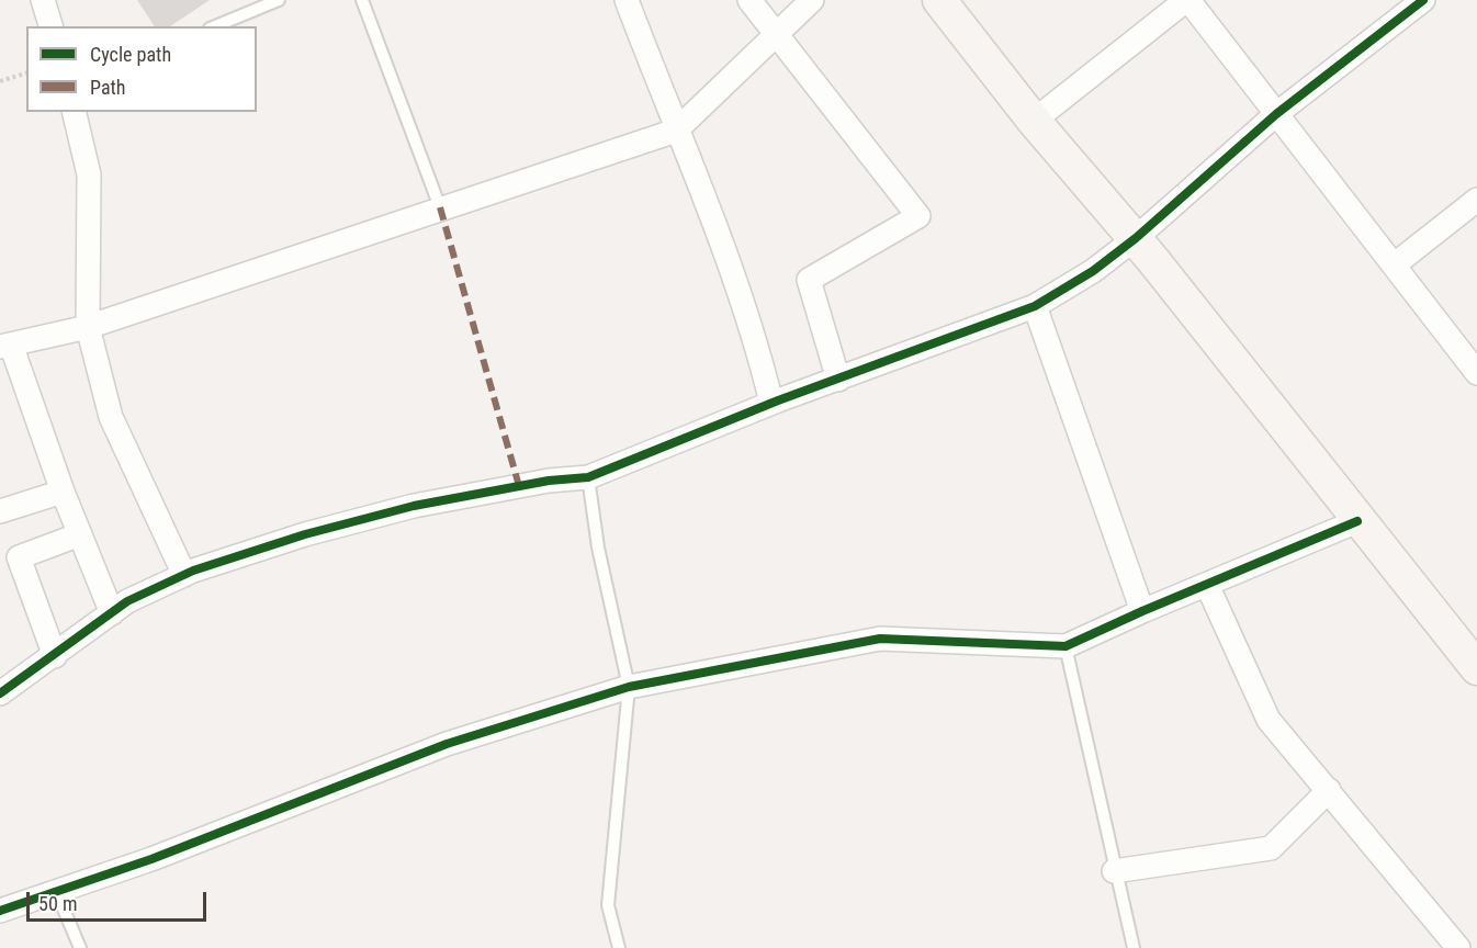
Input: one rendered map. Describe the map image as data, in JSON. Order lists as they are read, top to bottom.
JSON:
{
  "legend": ["Cycle path", "Path"],
  "scale_bar": "50 m"
}
